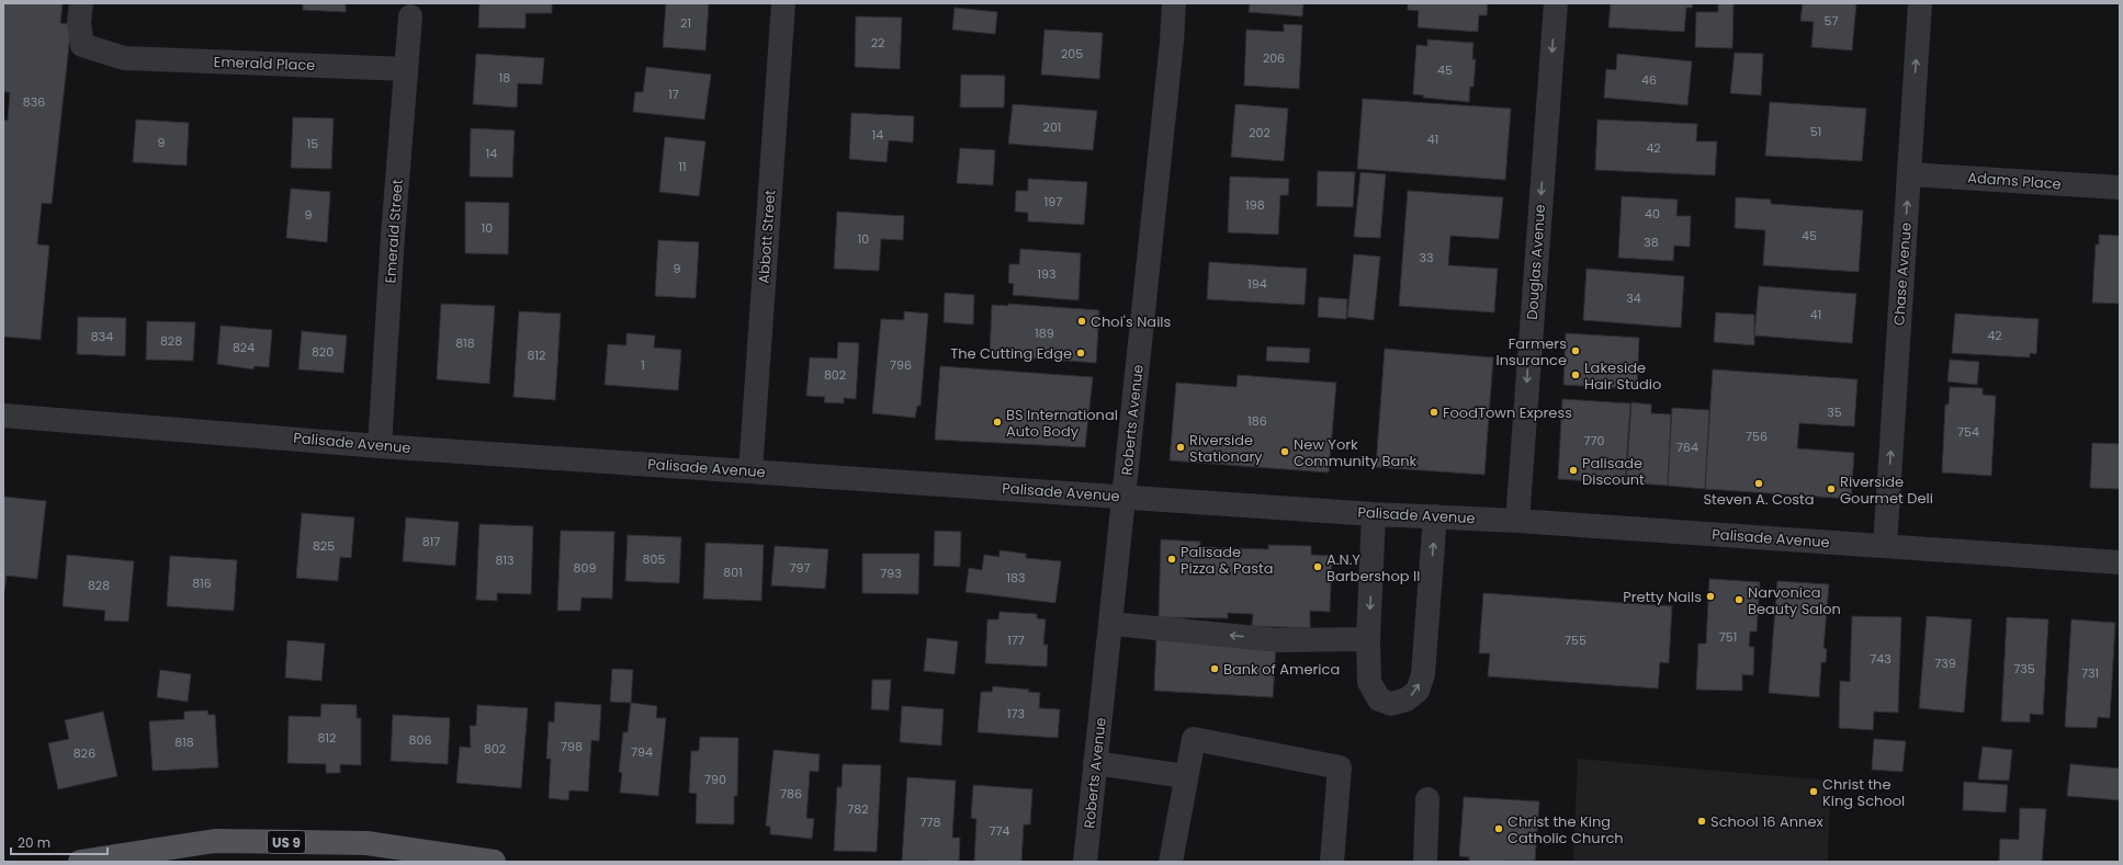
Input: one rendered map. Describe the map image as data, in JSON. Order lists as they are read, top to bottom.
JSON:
{
  "streets": {
    "main road": ["US 9"],
    "street": [
      "Emerald Place",
      "Adams Place",
      "Emerald Street",
      "Abbott Street",
      "Douglas Avenue",
      "Chase Avenue",
      "Roberts Avenue",
      "Palisade Avenue"
    ]
  },
  "crossings": [
    ["Emerald Place", "Emerald Street"],
    ["Adams Place", "Chase Avenue"],
    ["Emerald Street", "Palisade Avenue"],
    ["Abbott Street", "Palisade Avenue"],
    ["Douglas Avenue", "Palisade Avenue"],
    ["Chase Avenue", "Palisade Avenue"],
    ["Roberts Avenue", "Palisade Avenue"]
  ],
  "one_way": ["Douglas Avenue", "Chase Avenue"],
  "places": [
    "Choi's Nails",
    "Farmers Insurance",
    "The Cutting Edge",
    "Lakeside Hair Studio",
    "FoodTown Express",
    "BS International Auto Body",
    "Riverside Stationary",
    "New York Community Bank",
    "Palisade Discount",
    "Steven A. Costa",
    "Riverside Gourmet Deli",
    "Palisade Pizza & Pasta",
    "A.N.Y Barbershop II",
    "Pretty Nails",
    "Narvonica Beauty Salon",
    "Bank of America",
    "Christ the King School",
    "School 16 Annex",
    "Christ the King Catholic Church"
  ],
  "house_numbers": [
    "57",
    "21",
    "22",
    "205",
    "206",
    "45",
    "18",
    "46",
    "17",
    "836",
    "201",
    "51",
    "202",
    "14",
    "41",
    "9",
    "15",
    "42",
    "14",
    "11",
    "197",
    "198",
    "40",
    "9",
    "10",
    "45",
    "10",
    "38",
    "33",
    "9",
    "193",
    "194",
    "34",
    "41",
    "189",
    "42",
    "834",
    "828",
    "818",
    "824",
    "820",
    "812",
    "1",
    "796",
    "802",
    "35",
    "186",
    "754",
    "756",
    "770",
    "764",
    "817",
    "825",
    "805",
    "813",
    "809",
    "797",
    "801",
    "793",
    "183",
    "816",
    "828",
    "751",
    "177",
    "755",
    "743",
    "739",
    "735",
    "731",
    "173",
    "812",
    "806",
    "818",
    "798",
    "802",
    "794",
    "826",
    "790",
    "786",
    "782",
    "778",
    "774"
  ],
  "scale_bar": "20 m"
}
